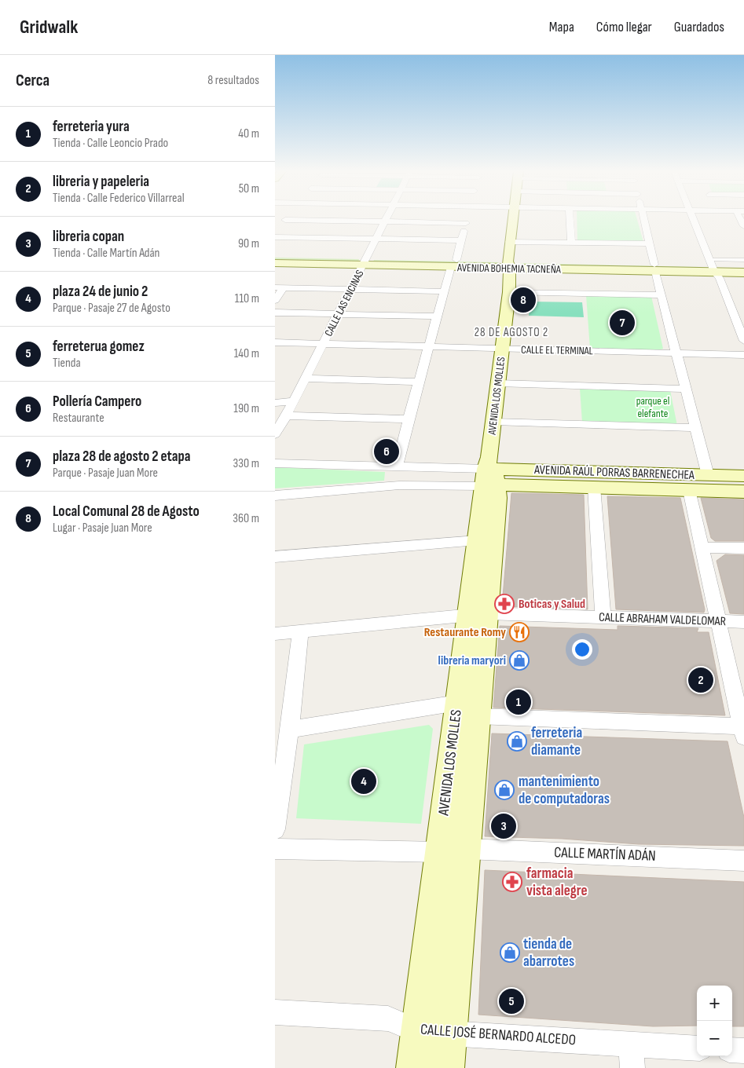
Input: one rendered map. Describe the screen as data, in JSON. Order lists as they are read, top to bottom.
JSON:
{
  "streets": {
    "street": [
      "AVENIDA BOHEMIA TACNEÑA",
      "CALLE LAS ENCINAS",
      "CALLE EL TERMINAL",
      "AVENIDA LOS MOLLES",
      "AVENIDA RAÚL PORRAS BARRENECHEA",
      "CALLE ABRAHAM VALDELOMAR",
      "CALLE MARTÍN ADÁN",
      "CALLE JOSÉ BERNARDO ALCEDO"
    ]
  },
  "crossings": [
    ["AVENIDA BOHEMIA TACNEÑA", "CALLE LAS ENCINAS"],
    ["AVENIDA BOHEMIA TACNEÑA", "AVENIDA LOS MOLLES"],
    ["CALLE LAS ENCINAS", "CALLE EL TERMINAL"],
    ["CALLE EL TERMINAL", "AVENIDA LOS MOLLES"],
    ["AVENIDA LOS MOLLES", "AVENIDA RAÚL PORRAS BARRENECHEA"],
    ["AVENIDA LOS MOLLES", "CALLE ABRAHAM VALDELOMAR"],
    ["AVENIDA LOS MOLLES", "CALLE MARTÍN ADÁN"],
    ["AVENIDA LOS MOLLES", "CALLE JOSÉ BERNARDO ALCEDO"]
  ],
  "districts": ["28 DE AGOSTO 2"],
  "parks": ["parque el elefante"],
  "places": {
    "pharmacy": ["Boticas y Salud", "farmacia vista alegre"],
    "restaurant": ["Restaurante Romy"],
    "shop": [
      "libreria maryori",
      "ferreteria diamante",
      "mantenimiento de computadoras",
      "tienda de abarrotes"
    ]
  },
  "page": {
    "header": "Gridwalk",
    "nav": ["Mapa", "Cómo llegar", "Guardados"],
    "heading": ["Cerca", "8 resultados"],
    "list": [
      {
        "mark": "1",
        "name": "ferreteria yura",
        "note": "Tienda · Calle Leoncio Prado",
        "value": "40 m"
      },
      {
        "mark": "2",
        "name": "libreria y papeleria",
        "note": "Tienda · Calle Federico Villarreal",
        "value": "50 m"
      },
      {
        "mark": "3",
        "name": "libreria copan",
        "note": "Tienda · Calle Martín Adán",
        "value": "90 m"
      },
      {
        "mark": "4",
        "name": "plaza 24 de junio 2",
        "note": "Parque · Pasaje 27 de Agosto",
        "value": "110 m"
      },
      {
        "mark": "5",
        "name": "ferreterua gomez",
        "note": "Tienda",
        "value": "140 m"
      },
      {
        "mark": "6",
        "name": "Pollería Campero",
        "note": "Restaurante",
        "value": "190 m"
      },
      {
        "mark": "7",
        "name": "plaza 28 de agosto 2 etapa",
        "note": "Parque · Pasaje Juan More",
        "value": "330 m"
      },
      {
        "mark": "8",
        "name": "Local Comunal 28 de Agosto",
        "note": "Lugar · Pasaje Juan More",
        "value": "360 m"
      }
    ],
    "pins": [
      "8",
      "7",
      "6",
      "2",
      "1",
      "4",
      "3",
      "5"
    ],
    "map_buttons": ["+", "−"]
  }
}
